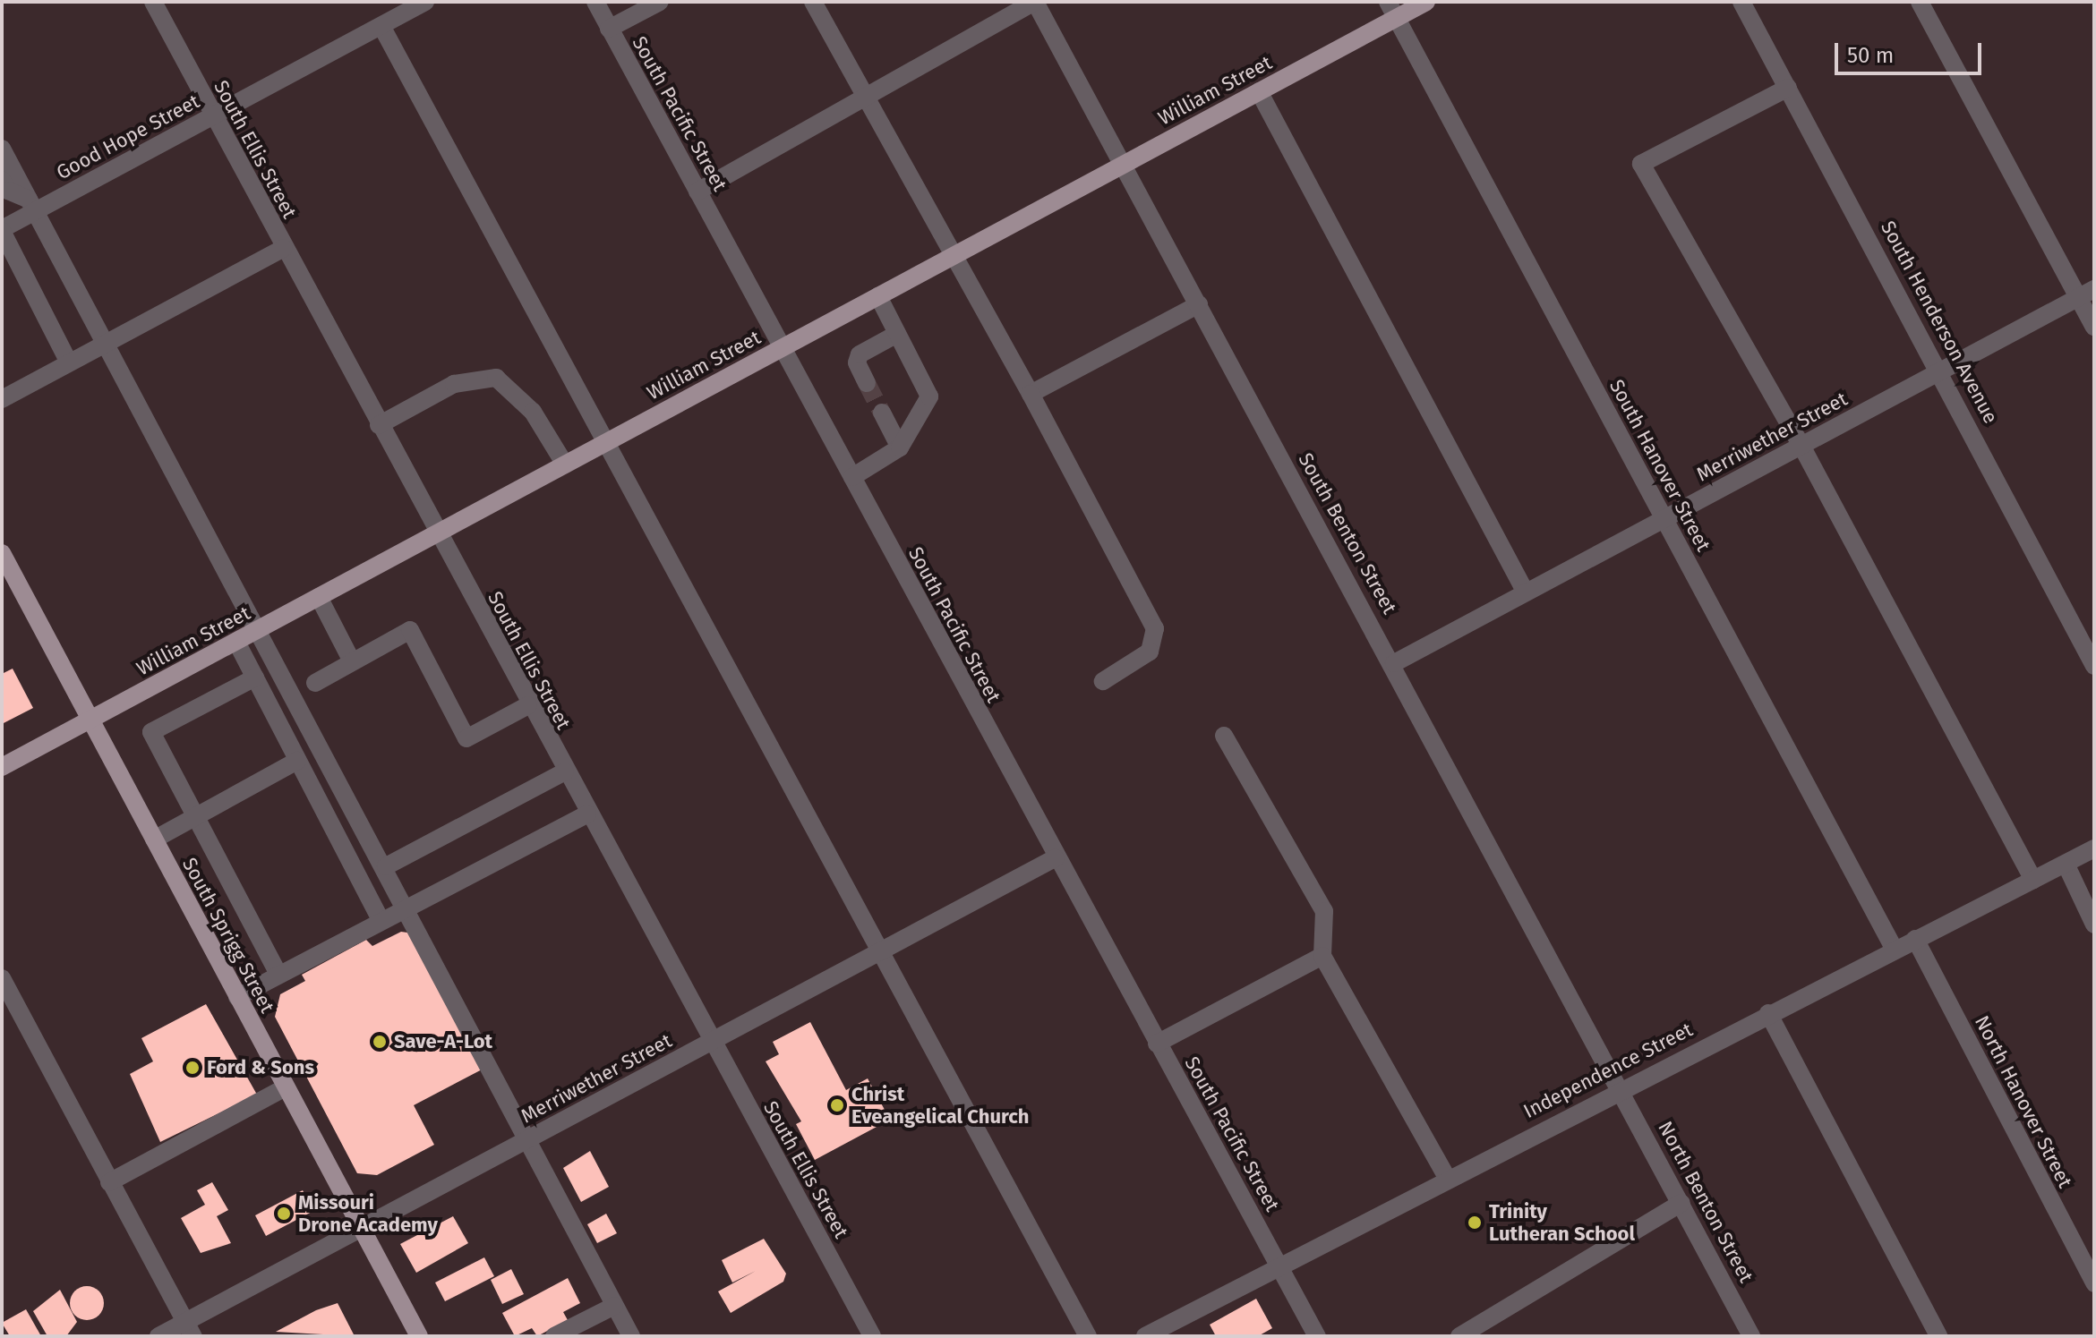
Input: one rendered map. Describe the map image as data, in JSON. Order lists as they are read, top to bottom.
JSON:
{
  "streets": {
    "main road": ["William Street", "South Sprigg Street"],
    "street": [
      "South Pacific Street",
      "Good Hope Street",
      "South Ellis Street",
      "South Henderson Avenue",
      "Merriwether Street",
      "South Hanover Street",
      "South Benton Street",
      "Independence Street",
      "North Hanover Street",
      "North Benton Street"
    ]
  },
  "crossings": [
    ["William Street", "South Pacific Street"],
    ["William Street", "South Ellis Street"],
    ["William Street", "South Hanover Street"],
    ["William Street", "South Benton Street"],
    ["William Street", "South Sprigg Street"],
    ["South Pacific Street", "Merriwether Street"],
    ["South Pacific Street", "Independence Street"],
    ["Good Hope Street", "South Ellis Street"],
    ["South Ellis Street", "Merriwether Street"],
    ["South Henderson Avenue", "Merriwether Street"],
    ["Merriwether Street", "South Hanover Street"],
    ["Merriwether Street", "South Benton Street"],
    ["Merriwether Street", "South Sprigg Street"],
    ["South Hanover Street", "Independence Street"],
    ["South Benton Street", "Independence Street"],
    ["South Benton Street", "North Benton Street"],
    ["Independence Street", "North Hanover Street"],
    ["Independence Street", "North Benton Street"]
  ],
  "places": [
    "Save-A-Lot",
    "Ford & Sons",
    "Christ Eveangelical Church",
    "Missouri Drone Academy",
    "Trinity Lutheran School"
  ],
  "scale_bar": "50 m"
}
